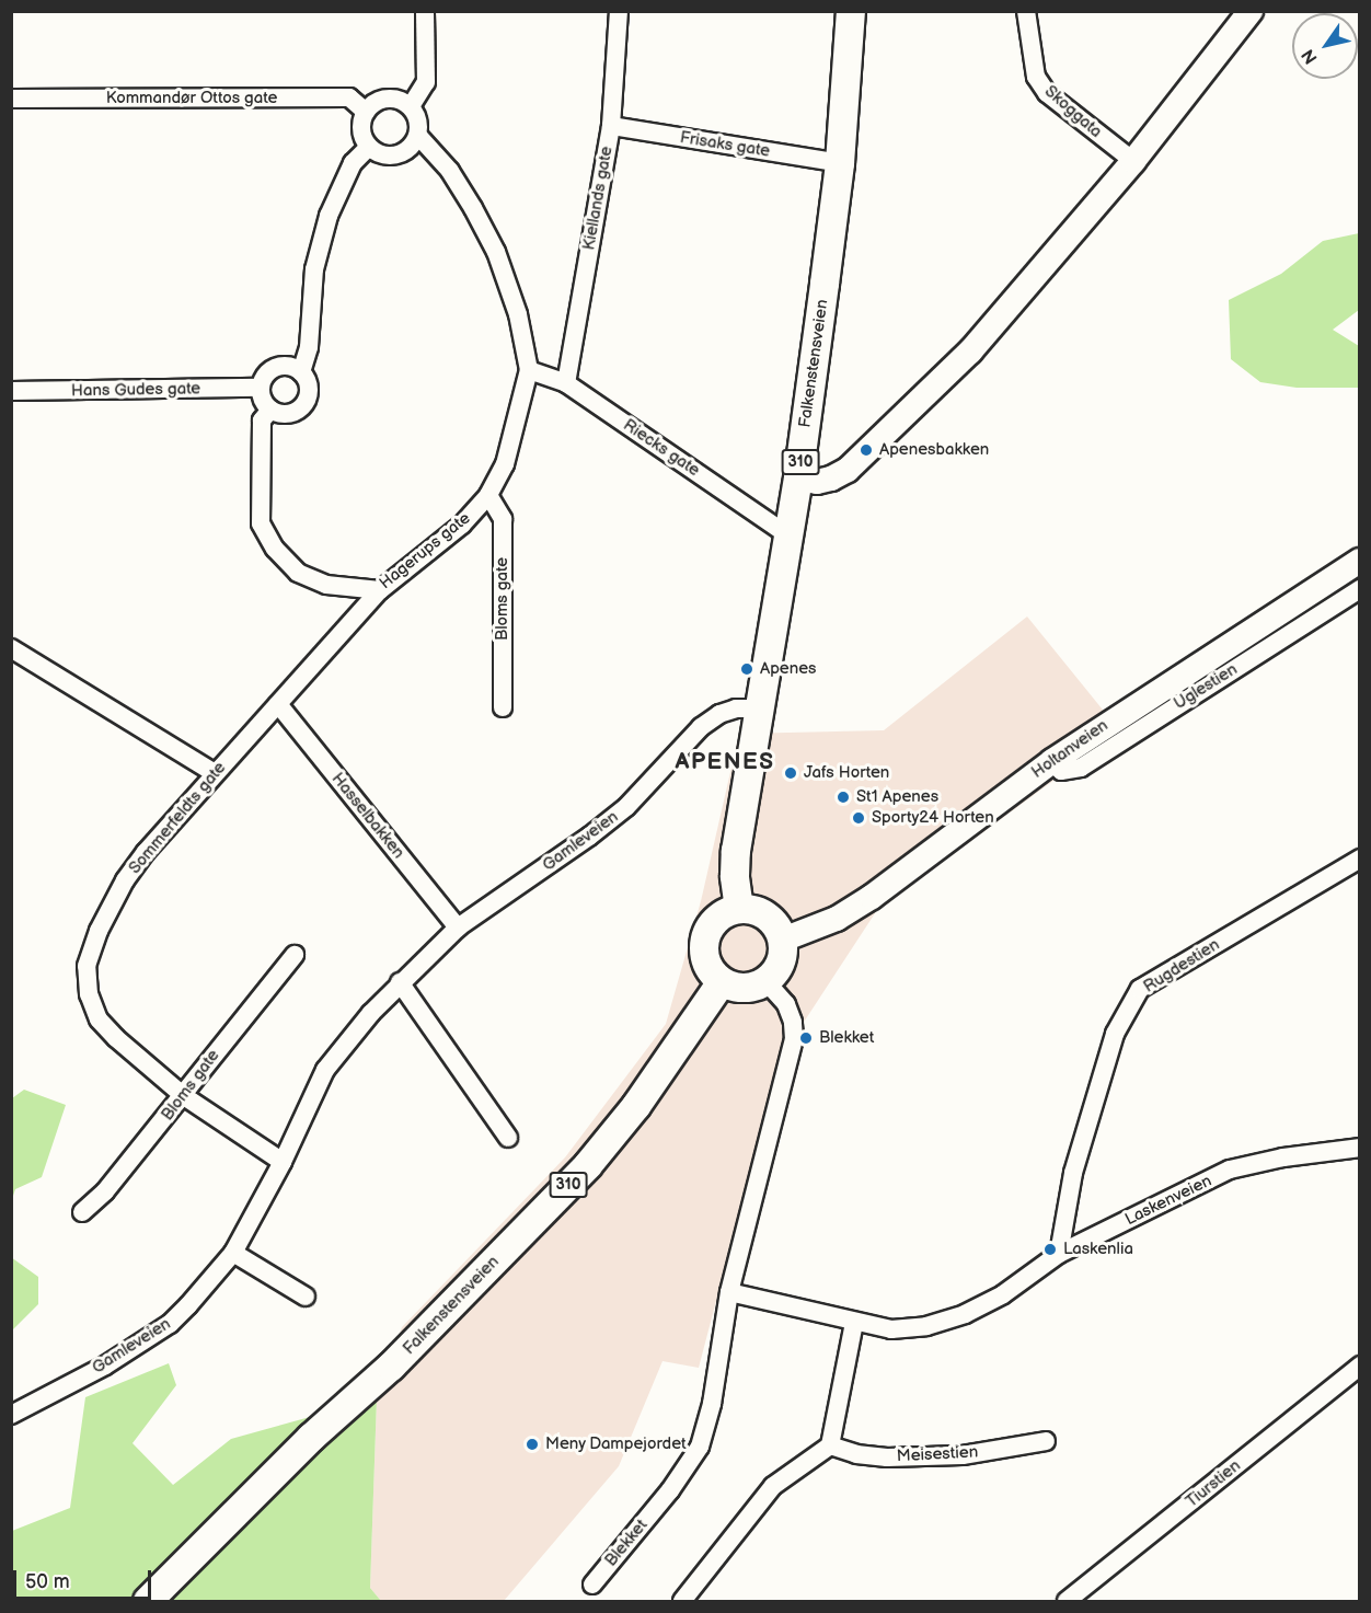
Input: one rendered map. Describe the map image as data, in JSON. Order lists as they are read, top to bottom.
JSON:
{
  "streets": {
    "main road": ["Falkenstensveien", "310", "Holtanveien"],
    "street": [
      "Kommandør Ottos gate",
      "Skoggata",
      "Frisaks gate",
      "Kiellands gate",
      "Hans Gudes gate",
      "Riecks gate",
      "Hagerups gate",
      "Bloms gate",
      "Uglestien",
      "Hasselbakken",
      "Sommerfeldts gate",
      "Gamleveien",
      "Rugdestien",
      "Laskenveien",
      "Meisestien",
      "Tiurstien",
      "Blekket"
    ]
  },
  "crossings": [
    ["Kommandør Ottos gate", "Hagerups gate"],
    ["Frisaks gate", "Kiellands gate"],
    ["Frisaks gate", "Falkenstensveien"],
    ["Kiellands gate", "Riecks gate"],
    ["Falkenstensveien", "Riecks gate"],
    ["Falkenstensveien", "Holtanveien"],
    ["Falkenstensveien", "Gamleveien"],
    ["Falkenstensveien", "Blekket"],
    ["Hans Gudes gate", "Hagerups gate"],
    ["Riecks gate", "Hagerups gate"],
    ["Hagerups gate", "Bloms gate"],
    ["Hagerups gate", "Sommerfeldts gate"],
    ["Bloms gate", "Sommerfeldts gate"],
    ["Uglestien", "Holtanveien"],
    ["Holtanveien", "Blekket"],
    ["Hasselbakken", "Sommerfeldts gate"],
    ["Hasselbakken", "Gamleveien"],
    ["Sommerfeldts gate", "Gamleveien"],
    ["Rugdestien", "Laskenveien"],
    ["Laskenveien", "Blekket"]
  ],
  "districts": ["APENES"],
  "places": [
    "Apenesbakken",
    "Apenes",
    "Jafs Horten",
    "St1 Apenes",
    "Sporty24 Horten",
    "Blekket",
    "Laskenlia",
    "Meny Dampejordet"
  ],
  "scale_bar": "50 m",
  "north": "bottom left"
}
